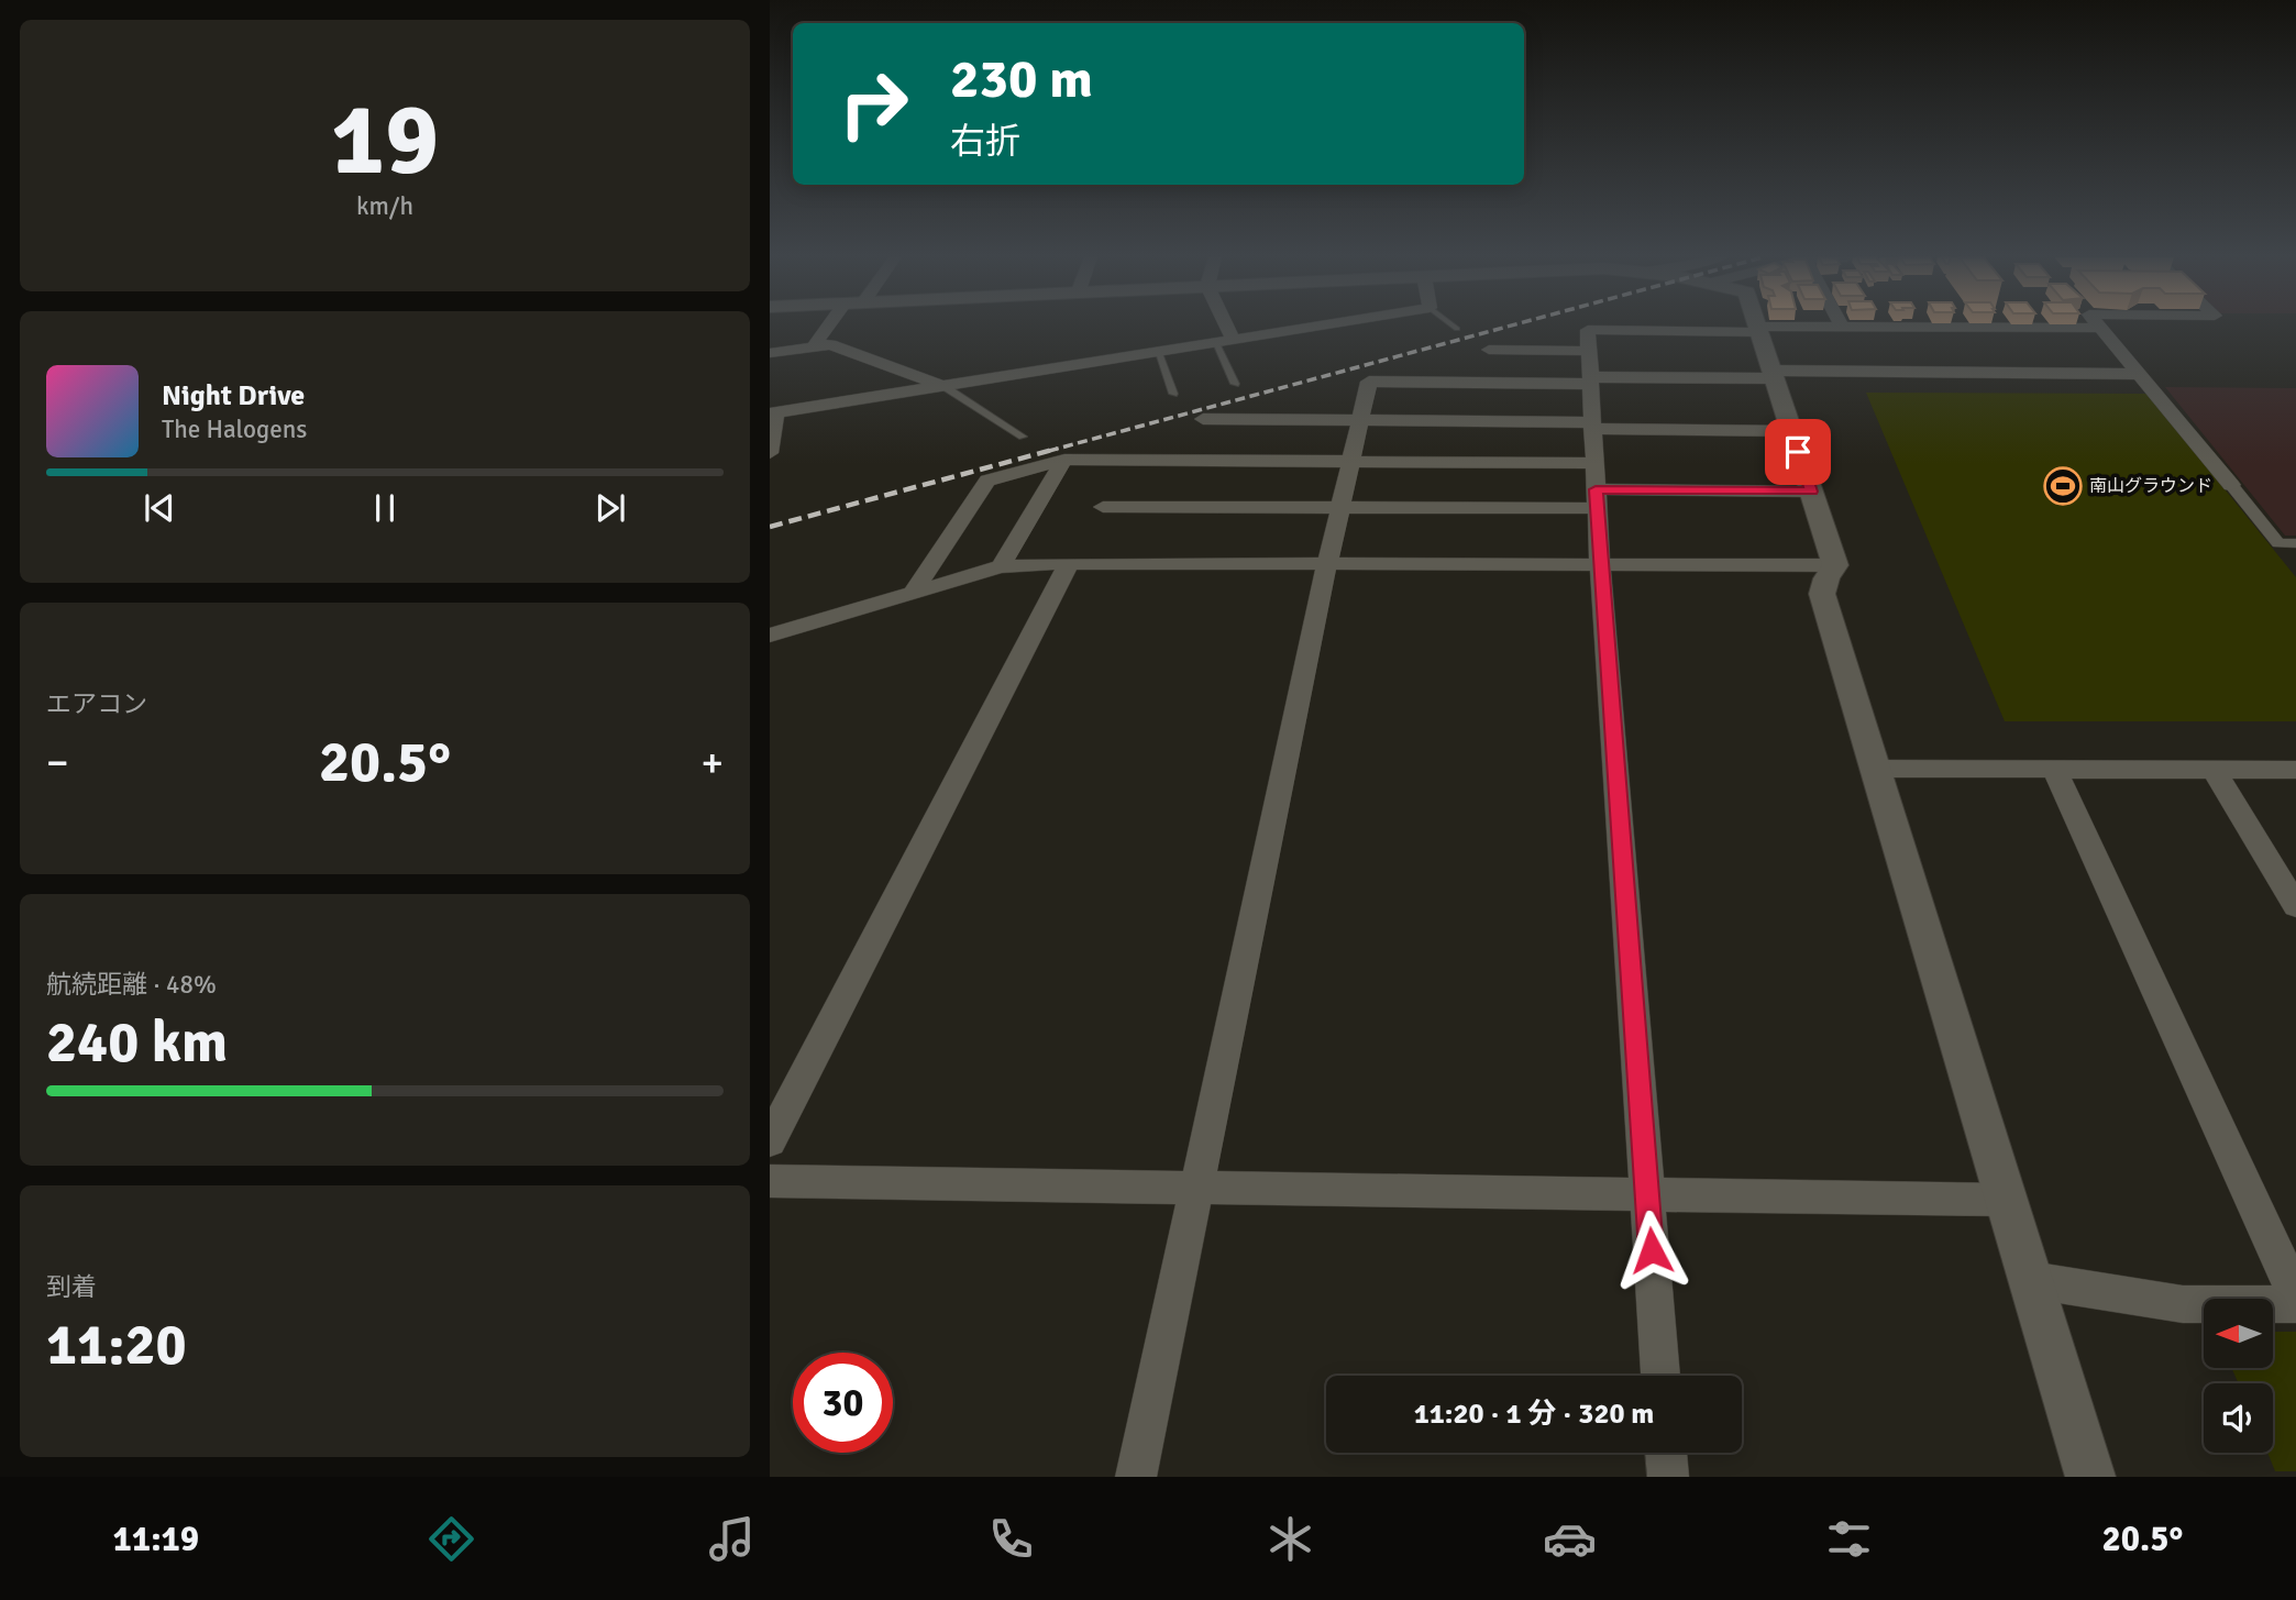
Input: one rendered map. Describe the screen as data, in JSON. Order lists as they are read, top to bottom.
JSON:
{
  "places": {
    "sports": ["南山グラウンド"]
  },
  "north": "left",
  "page": {
    "tile": [
      ["19", "km/h"],
      "エアコン",
      ["航続距離 · 48%", "240 km"],
      ["到着", "11:20"]
    ],
    "turn": ["230 m", "右折"],
    "song": ["Night Drive", "The Halogens"],
    "heat": ["−", "20.5°", "+"],
    "limit": "30",
    "trip": "11:20 · 1 分 · 320 m",
    "tabs": ["11:19", "20.5°"]
  }
}
